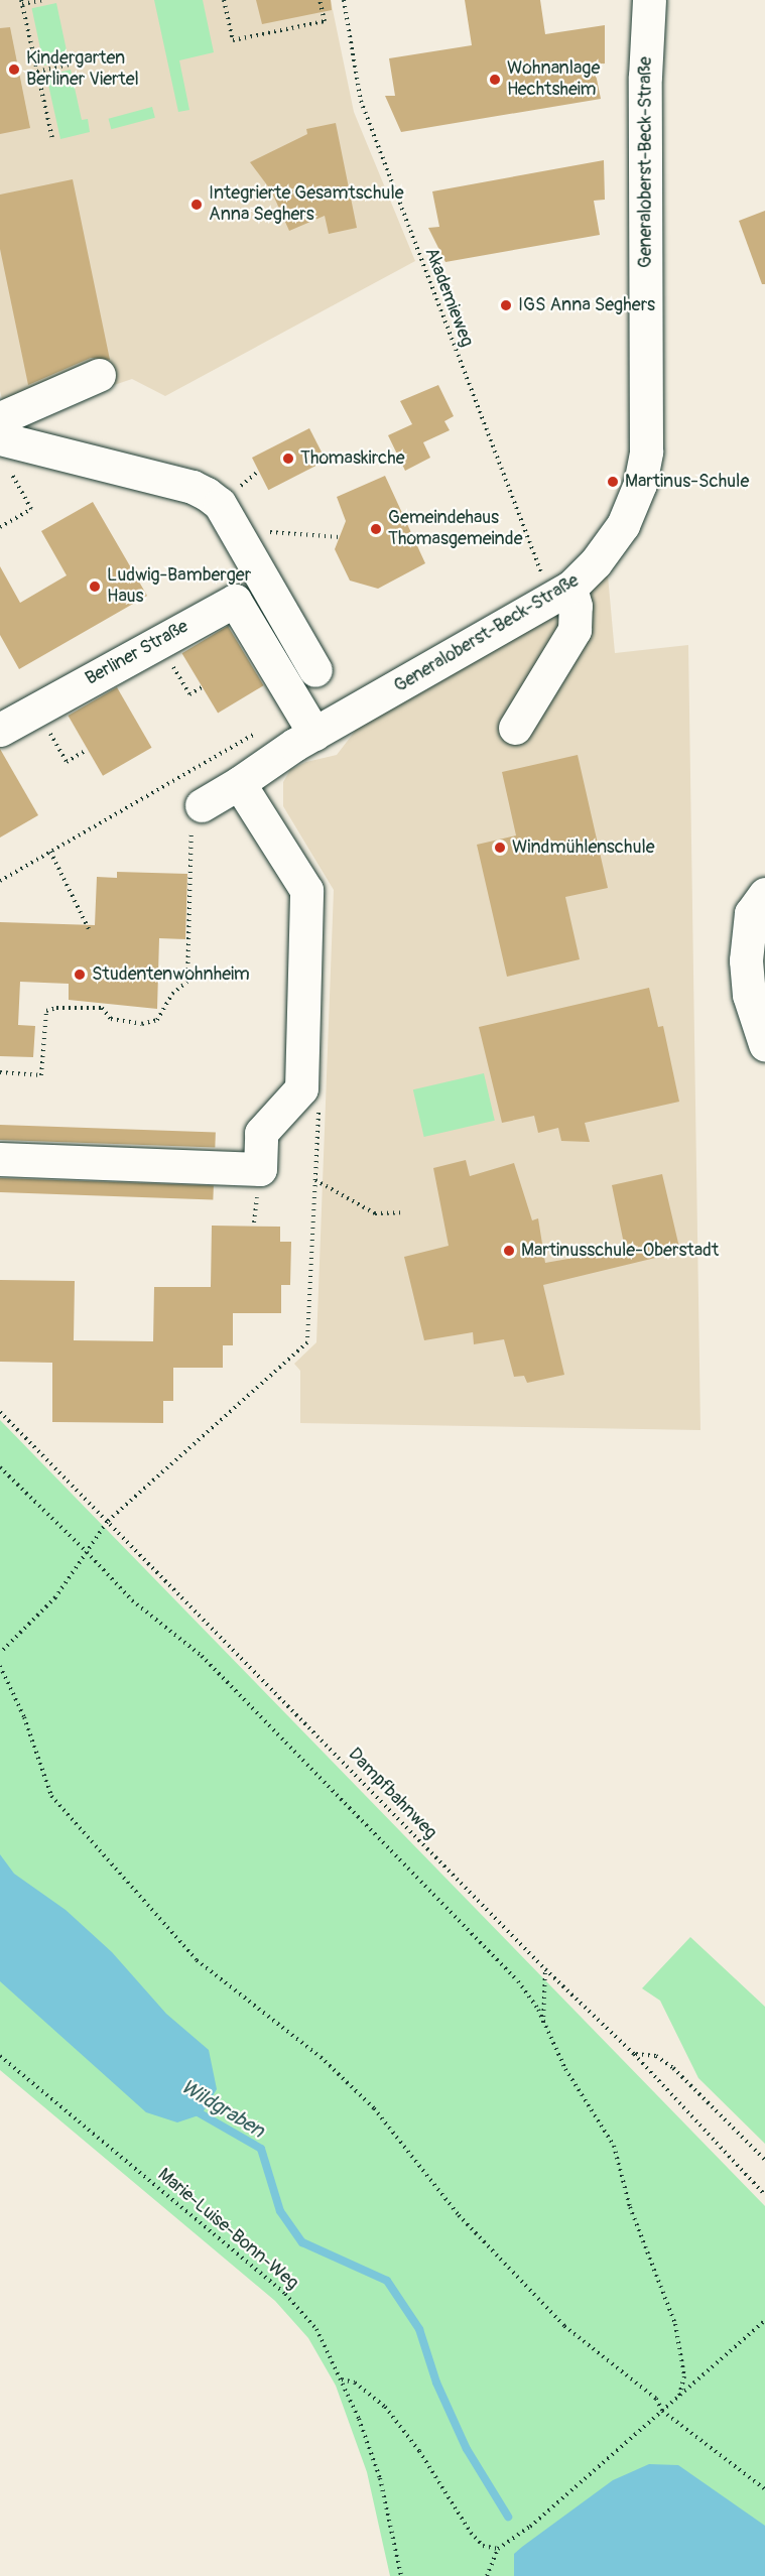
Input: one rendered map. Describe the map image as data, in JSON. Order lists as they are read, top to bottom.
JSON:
{
  "streets": {
    "street": ["Generaloberst-Beck-Straße", "Berliner Straße"],
    "path": ["Akademieweg", "Dampfbahnweg", "Marie-Luise-Bonn-Weg"]
  },
  "crossings": [
    ["Generaloberst-Beck-Straße", "Akademieweg"],
    ["Generaloberst-Beck-Straße", "Berliner Straße"]
  ],
  "water": ["Wildgraben"],
  "places": [
    "Kindergarten Berliner Viertel",
    "Wohnanlage Hechtsheim",
    "Integrierte Gesamtschule Anna Seghers",
    "IGS Anna Seghers",
    "Thomaskirche",
    "Martinus-Schule",
    "Gemeindehaus Thomasgemeinde",
    "Ludwig-Bamberger Haus",
    "Windmühlenschule",
    "Studentenwohnheim",
    "Martinusschule-Oberstadt"
  ]
}
